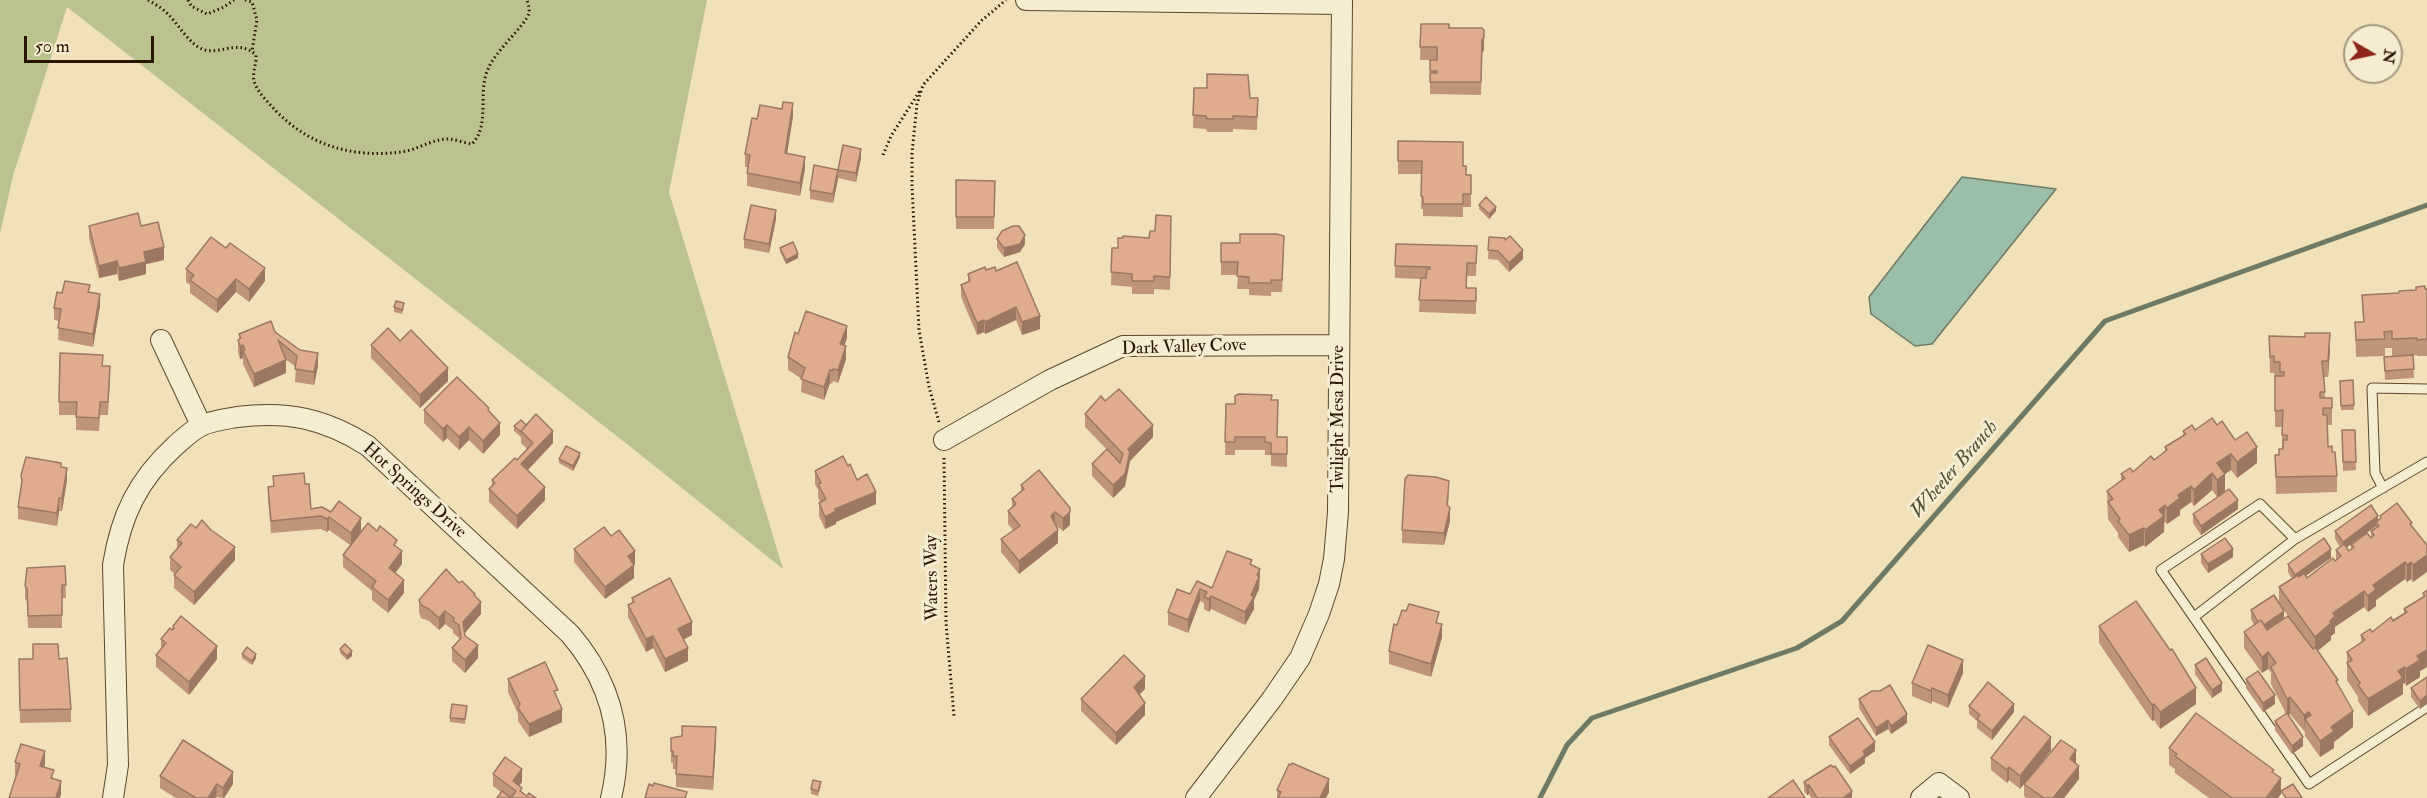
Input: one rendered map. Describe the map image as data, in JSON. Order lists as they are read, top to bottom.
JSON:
{
  "streets": {
    "street": ["Dark Valley Cove", "Twilight Mesa Drive", "Hot Springs Drive"],
    "path": ["Waters Way"]
  },
  "crossings": [
    ["Dark Valley Cove", "Twilight Mesa Drive"],
    ["Dark Valley Cove", "Waters Way"]
  ],
  "water": ["Wheeler Branch"],
  "scale_bar": "50 m",
  "north": "right"
}
